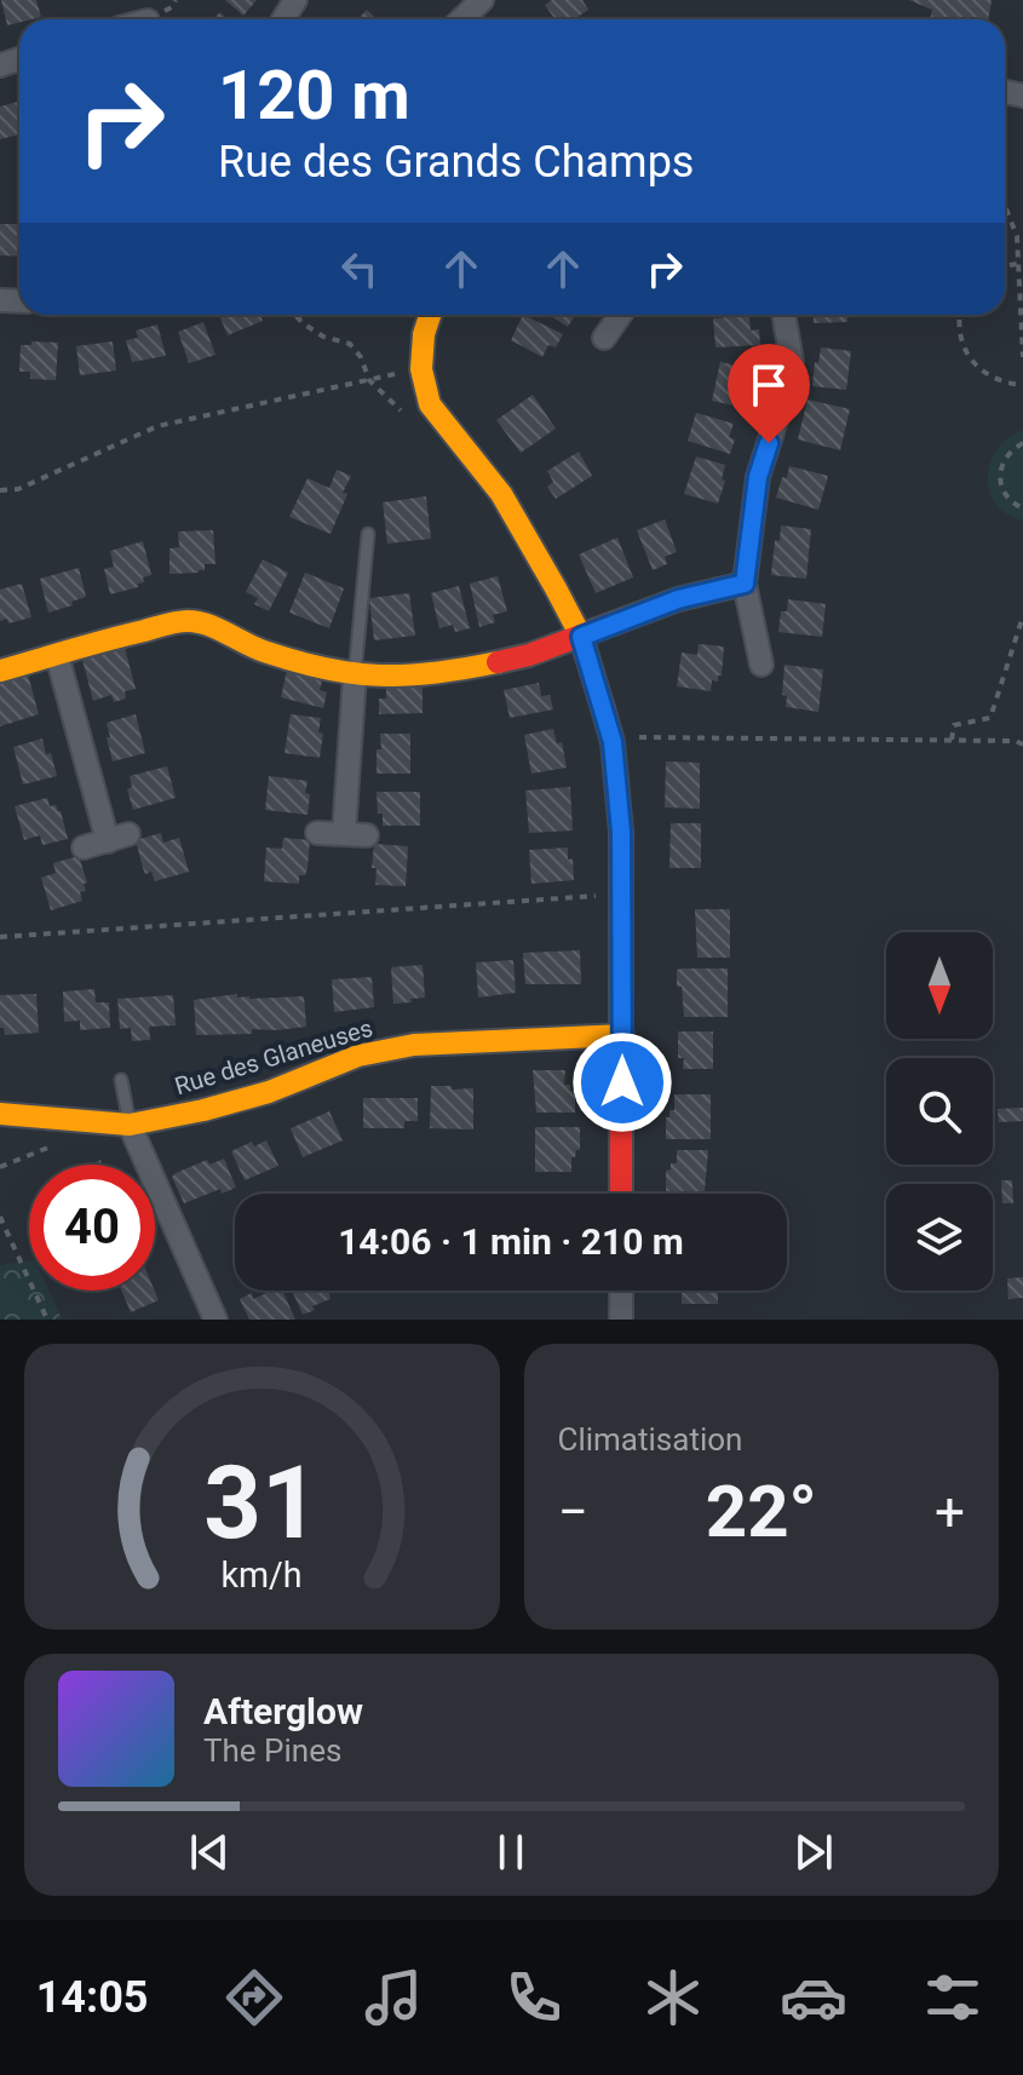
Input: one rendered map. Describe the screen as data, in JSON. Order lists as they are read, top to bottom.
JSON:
{
  "streets": {
    "street": ["Rue des Glaneuses"]
  },
  "north": "bottom",
  "page": {
    "turn": ["120 m", "Rue des Grands Champs"],
    "limit": "40",
    "trip": "14:06 · 1 min · 210 m",
    "tile": "Climatisation",
    "heat": ["−", "22°", "+"],
    "song": ["Afterglow", "The Pines"],
    "tabs": "14:05",
    "gauge": ["31", "km/h"]
  }
}
